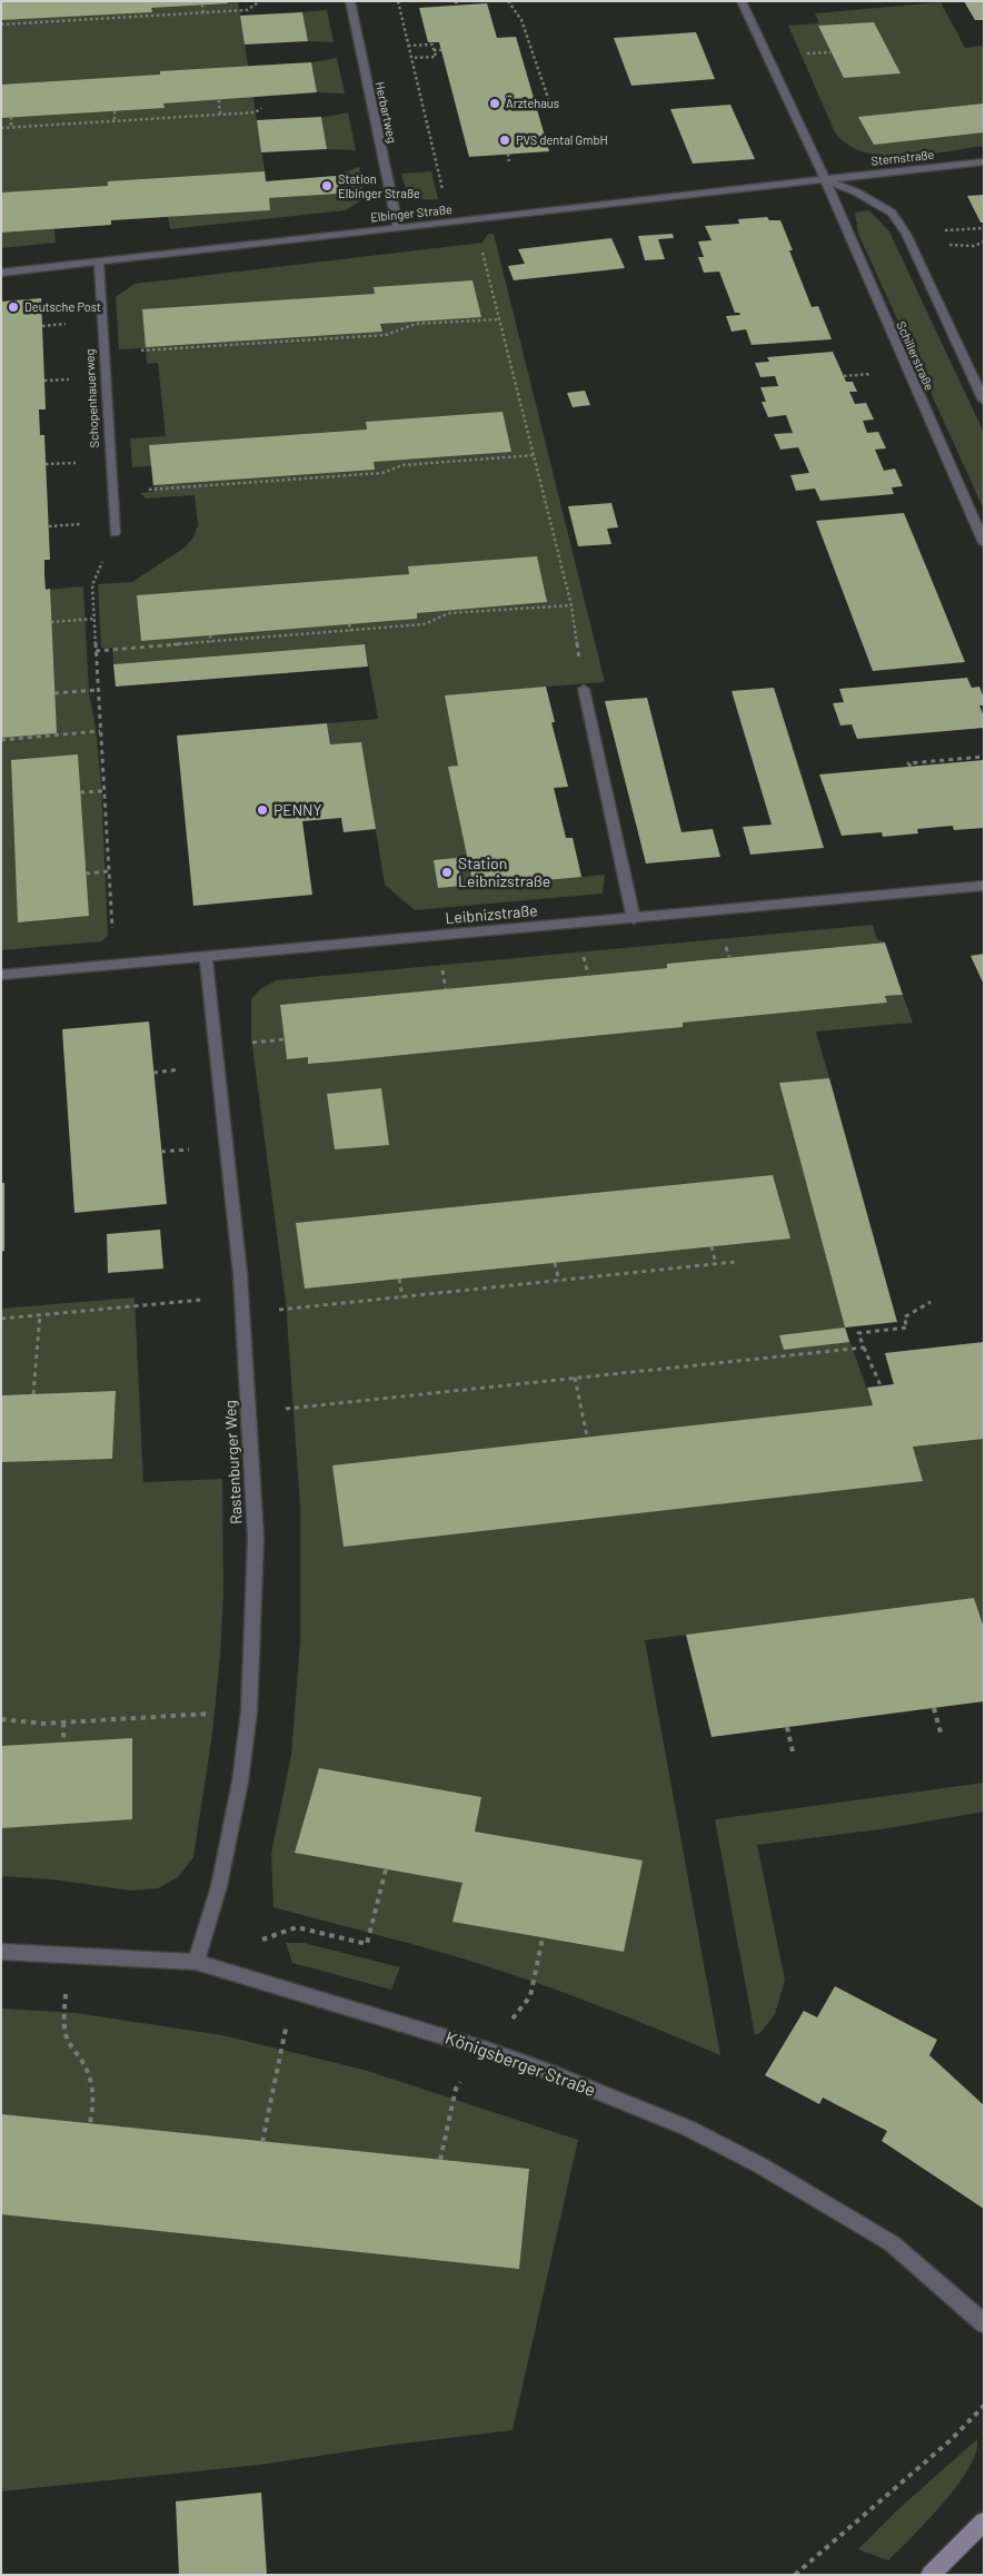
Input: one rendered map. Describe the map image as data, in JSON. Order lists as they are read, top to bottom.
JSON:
{
  "streets": {
    "street": [
      "Herbartweg",
      "Sternstraße",
      "Elbinger Straße",
      "Schillerstraße",
      "Schopenhauerweg",
      "Leibnizstraße",
      "Rastenburger Weg",
      "Königsberger Straße"
    ]
  },
  "crossings": [
    ["Herbartweg", "Elbinger Straße"],
    ["Sternstraße", "Elbinger Straße"],
    ["Sternstraße", "Schillerstraße"],
    ["Elbinger Straße", "Schillerstraße"],
    ["Elbinger Straße", "Schopenhauerweg"],
    ["Leibnizstraße", "Rastenburger Weg"],
    ["Rastenburger Weg", "Königsberger Straße"]
  ],
  "places": [
    "Ärztehaus",
    "PVS dental GmbH",
    "Station Elbinger Straße",
    "Deutsche Post",
    "PENNY",
    "Station Leibnizstraße"
  ]
}
